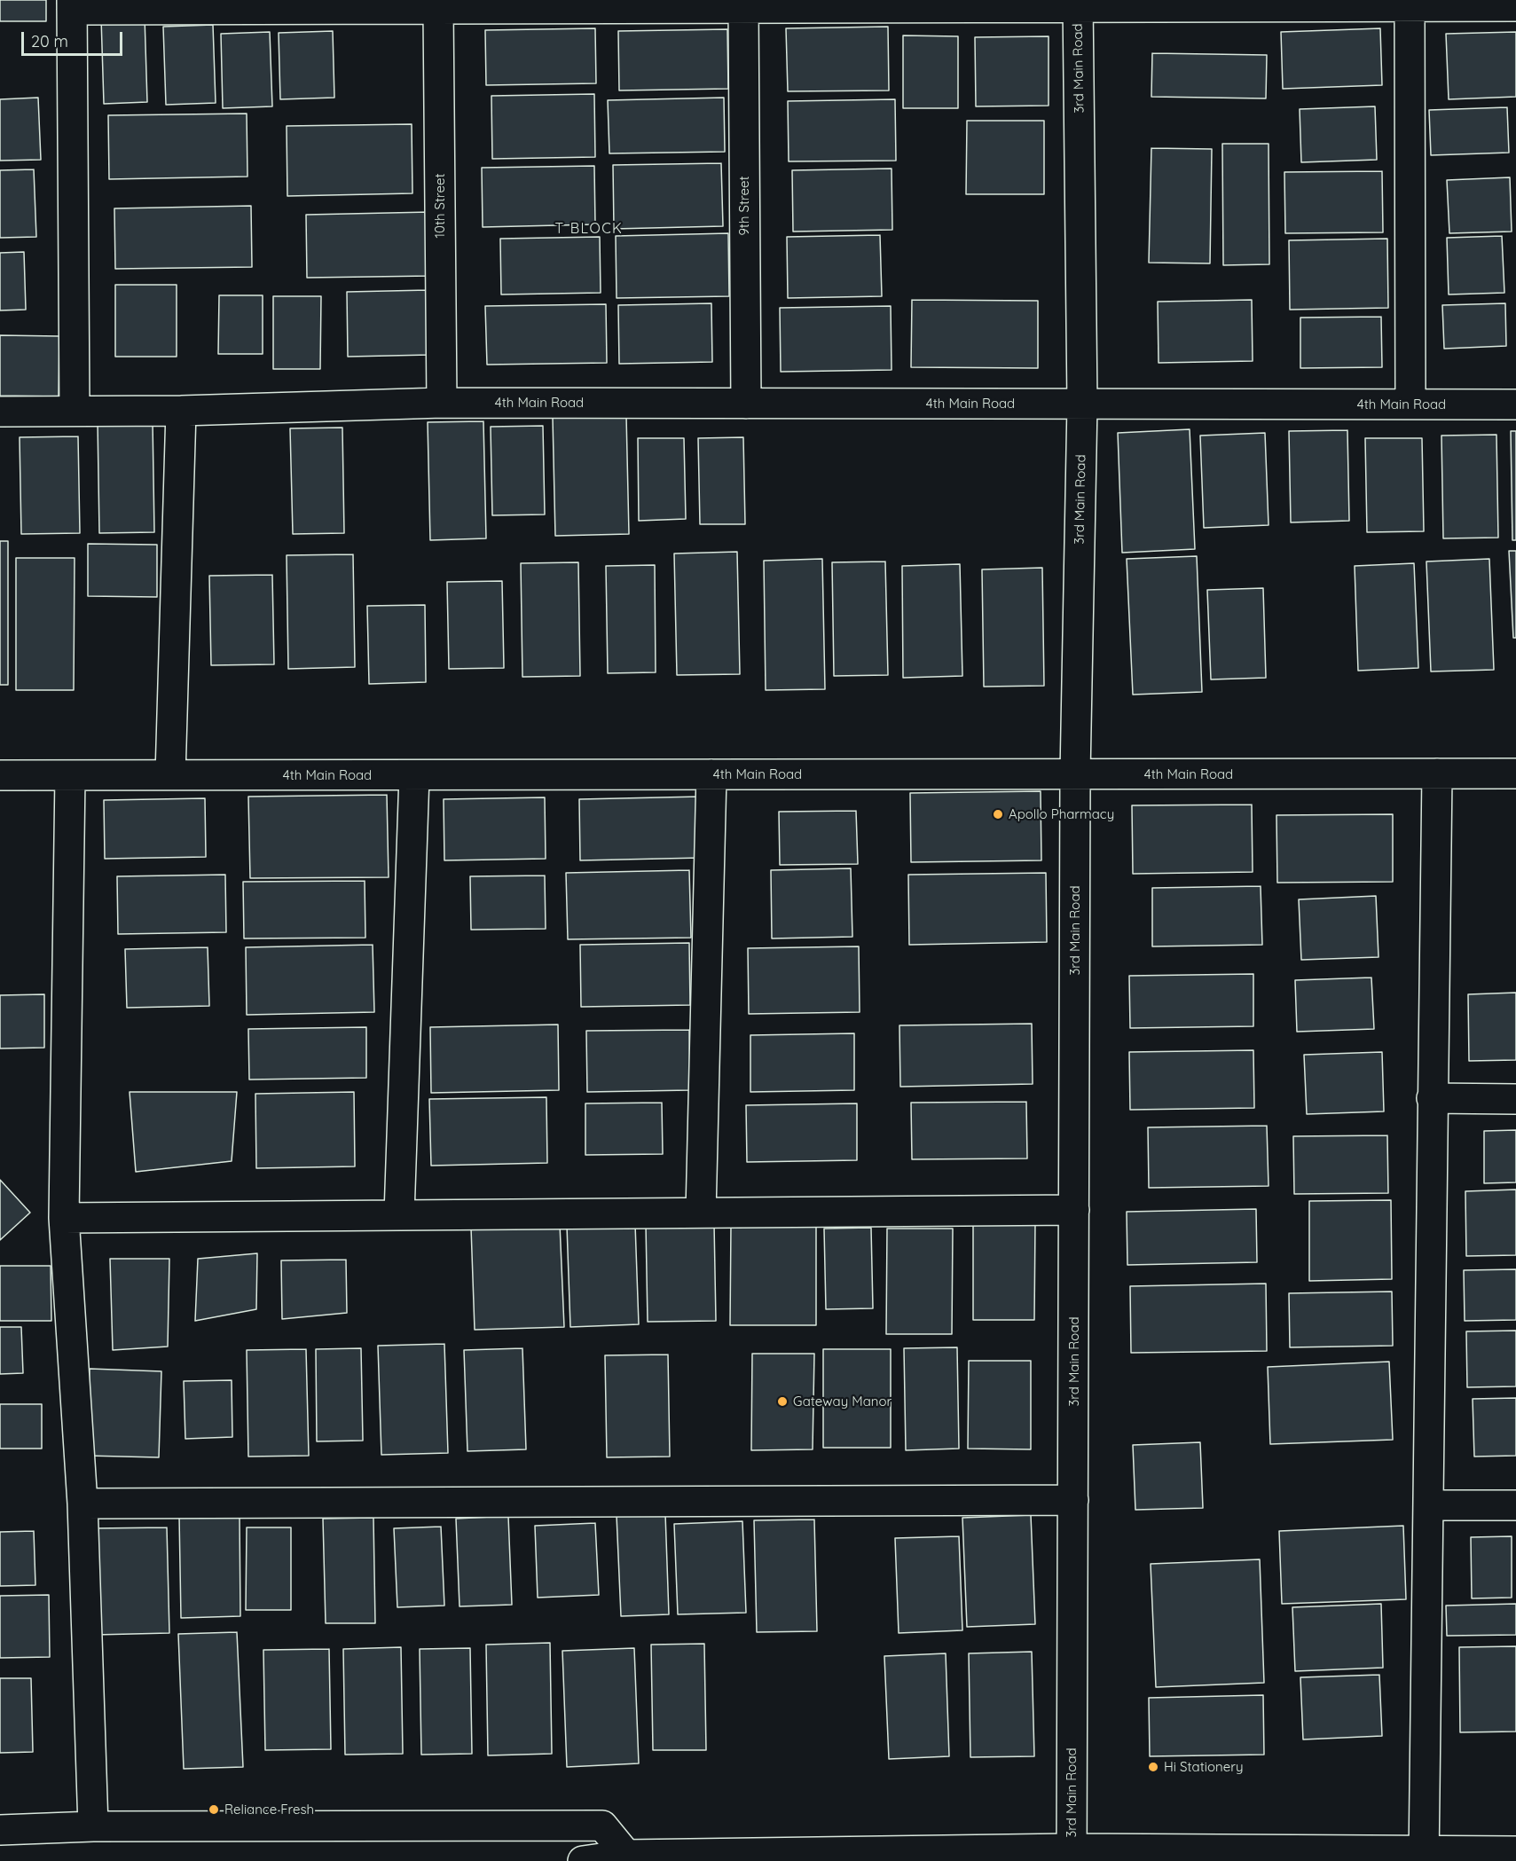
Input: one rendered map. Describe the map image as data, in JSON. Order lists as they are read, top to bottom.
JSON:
{
  "streets": {
    "street": [
      "3rd Main Road",
      "10th Street",
      "9th Street",
      "4th Main Road"
    ]
  },
  "crossings": [
    ["3rd Main Road", "4th Main Road"],
    ["10th Street", "4th Main Road"],
    ["9th Street", "4th Main Road"]
  ],
  "districts": ["T BLOCK"],
  "places": [
    "Apollo Pharmacy",
    "Gateway Manor",
    "Hi Stationery",
    "Reliance Fresh"
  ],
  "scale_bar": "20 m"
}
